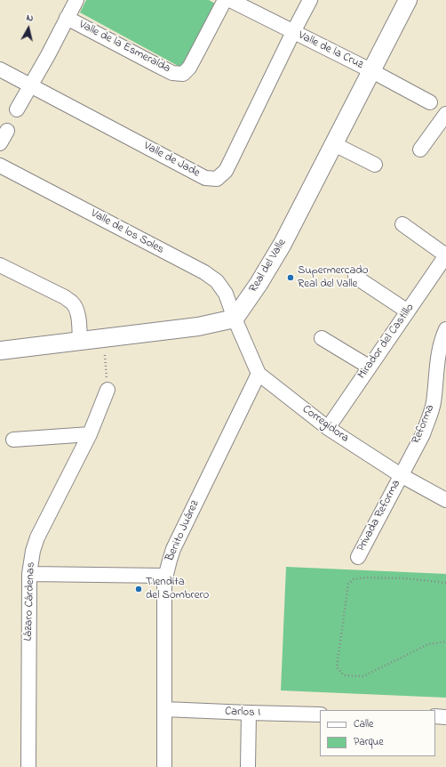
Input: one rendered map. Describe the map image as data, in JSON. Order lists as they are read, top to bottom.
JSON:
{
  "streets": {
    "street": [
      "Valle de la Esmeralda",
      "Valle de la Cruz",
      "Valle de Jade",
      "Valle de los Soles",
      "Real del Valle",
      "Mirador del Castillo",
      "Corregidora",
      "Reforma",
      "Privada Reforma",
      "Benito Juárez",
      "Lázaro Cárdenas",
      "Carlos I"
    ]
  },
  "crossings": [
    ["Valle de la Cruz", "Valle de Jade"],
    ["Valle de la Cruz", "Real del Valle"],
    ["Valle de los Soles", "Real del Valle"],
    ["Valle de los Soles", "Corregidora"],
    ["Real del Valle", "Corregidora"],
    ["Mirador del Castillo", "Corregidora"],
    ["Corregidora", "Reforma"],
    ["Corregidora", "Privada Reforma"],
    ["Corregidora", "Benito Juárez"],
    ["Reforma", "Privada Reforma"],
    ["Benito Juárez", "Carlos I"]
  ],
  "places": ["Supermercado Real del Valle", "TIendita del Sombrero"],
  "legend": ["Calle", "Parque"],
  "north": "top"
}
